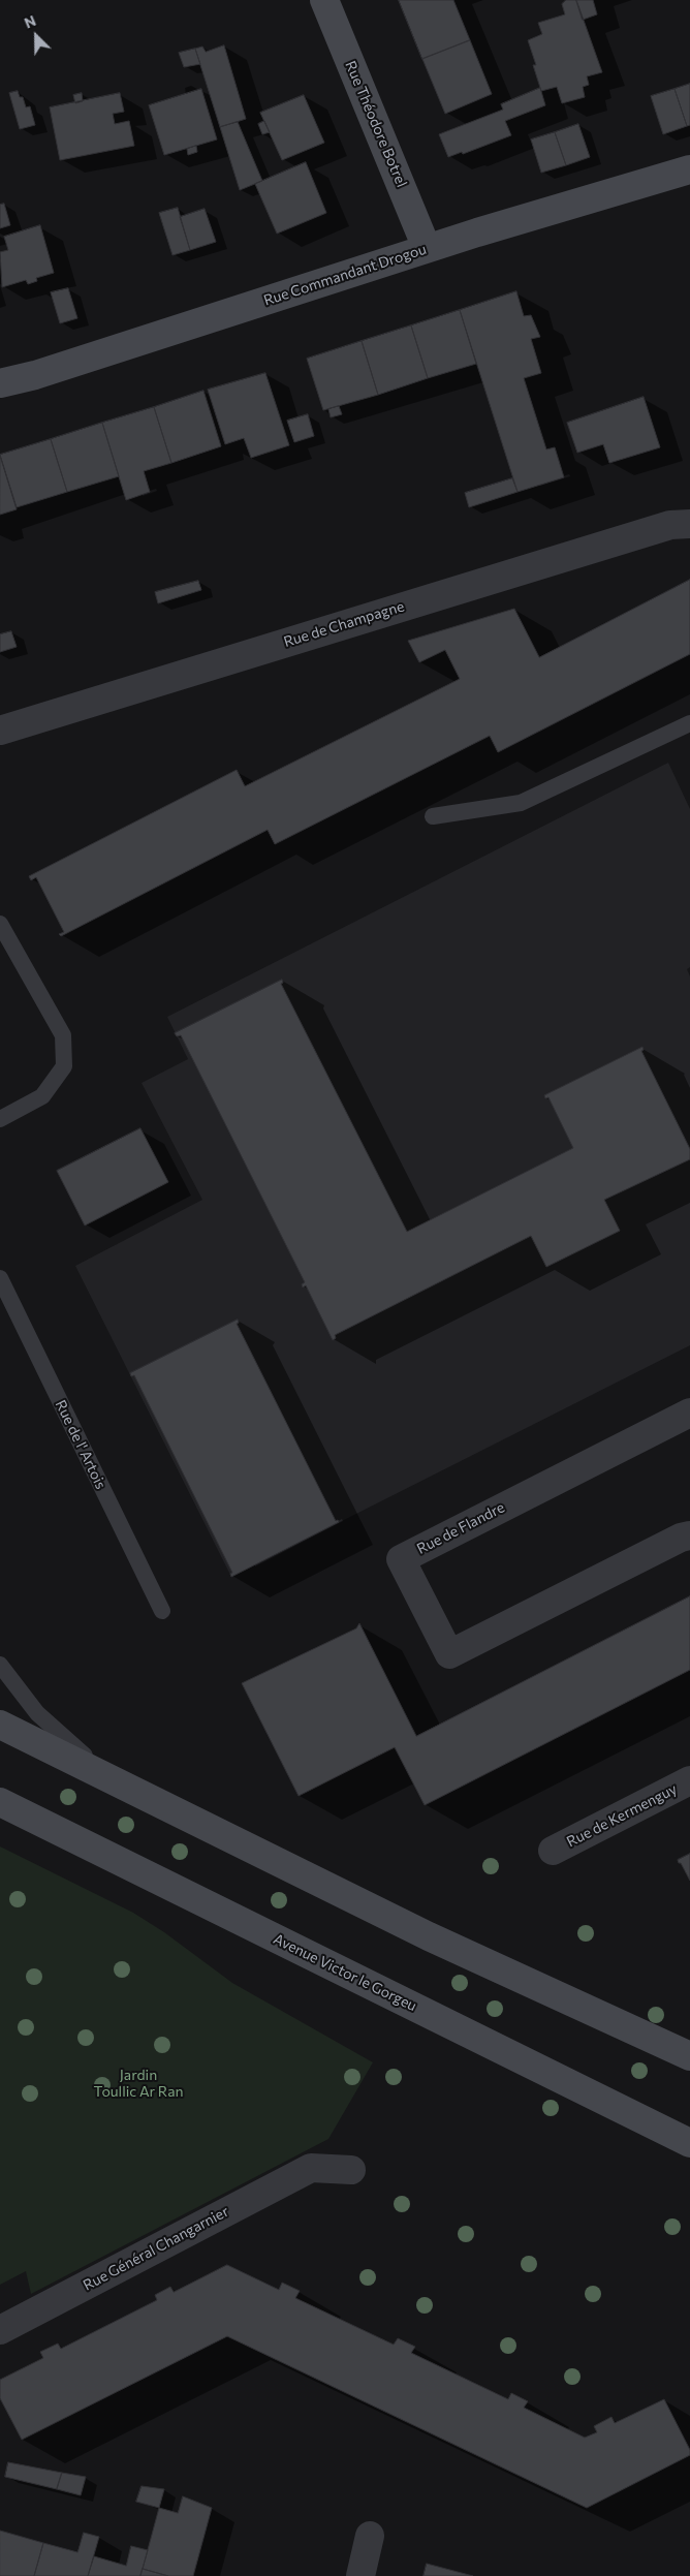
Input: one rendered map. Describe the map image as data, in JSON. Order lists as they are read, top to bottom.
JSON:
{
  "streets": {
    "main road": ["Rue Théodore Botrel", "Rue Commandant Drogou", "Avenue Victor le Gorgeu"],
    "street": [
      "Rue de Champagne",
      "Rue de Flandre",
      "Rue de Kermenguy",
      "Rue Général Changarnier"
    ],
    "lane": ["Rue de l' Artois"]
  },
  "crossings": [
    ["Rue Théodore Botrel", "Rue Commandant Drogou"]
  ],
  "parks": ["Jardin Toullic Ar Ran"],
  "north": "top left"
}
